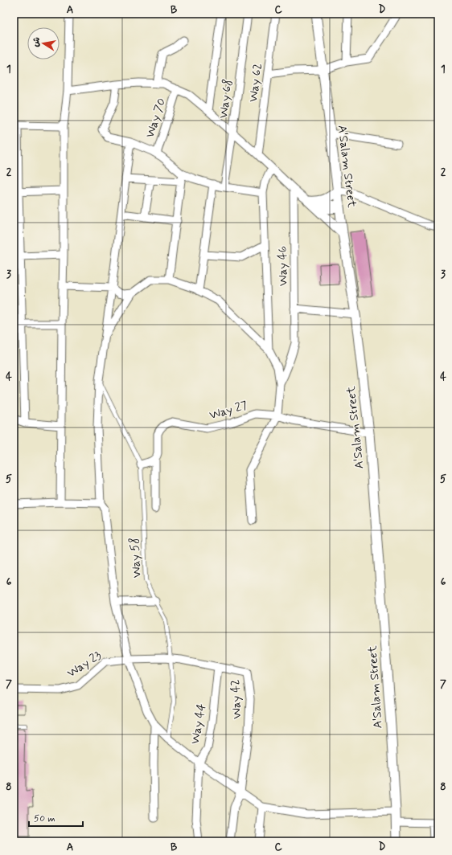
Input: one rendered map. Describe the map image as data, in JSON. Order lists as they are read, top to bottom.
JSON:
{
  "streets": {
    "street": [
      "Way 62",
      "Way 68",
      "Way 70",
      "A'Salam Street",
      "Way 46",
      "Way 27",
      "Way 23",
      "Way 42",
      "Way 44"
    ],
    "lane": ["Way 58"]
  },
  "crossings": [
    ["A'Salam Street", "Way 27"],
    ["Way 58", "Way 42"],
    ["Way 23", "Way 42"],
    ["Way 42", "Way 44"]
  ],
  "scale_bar": "50 m",
  "north": "left",
  "grid": {
    "columns": [
      "A",
      "B",
      "C",
      "D"
    ],
    "rows": [
      "1",
      "2",
      "3",
      "4",
      "5",
      "6",
      "7",
      "8"
    ]
  }
}
